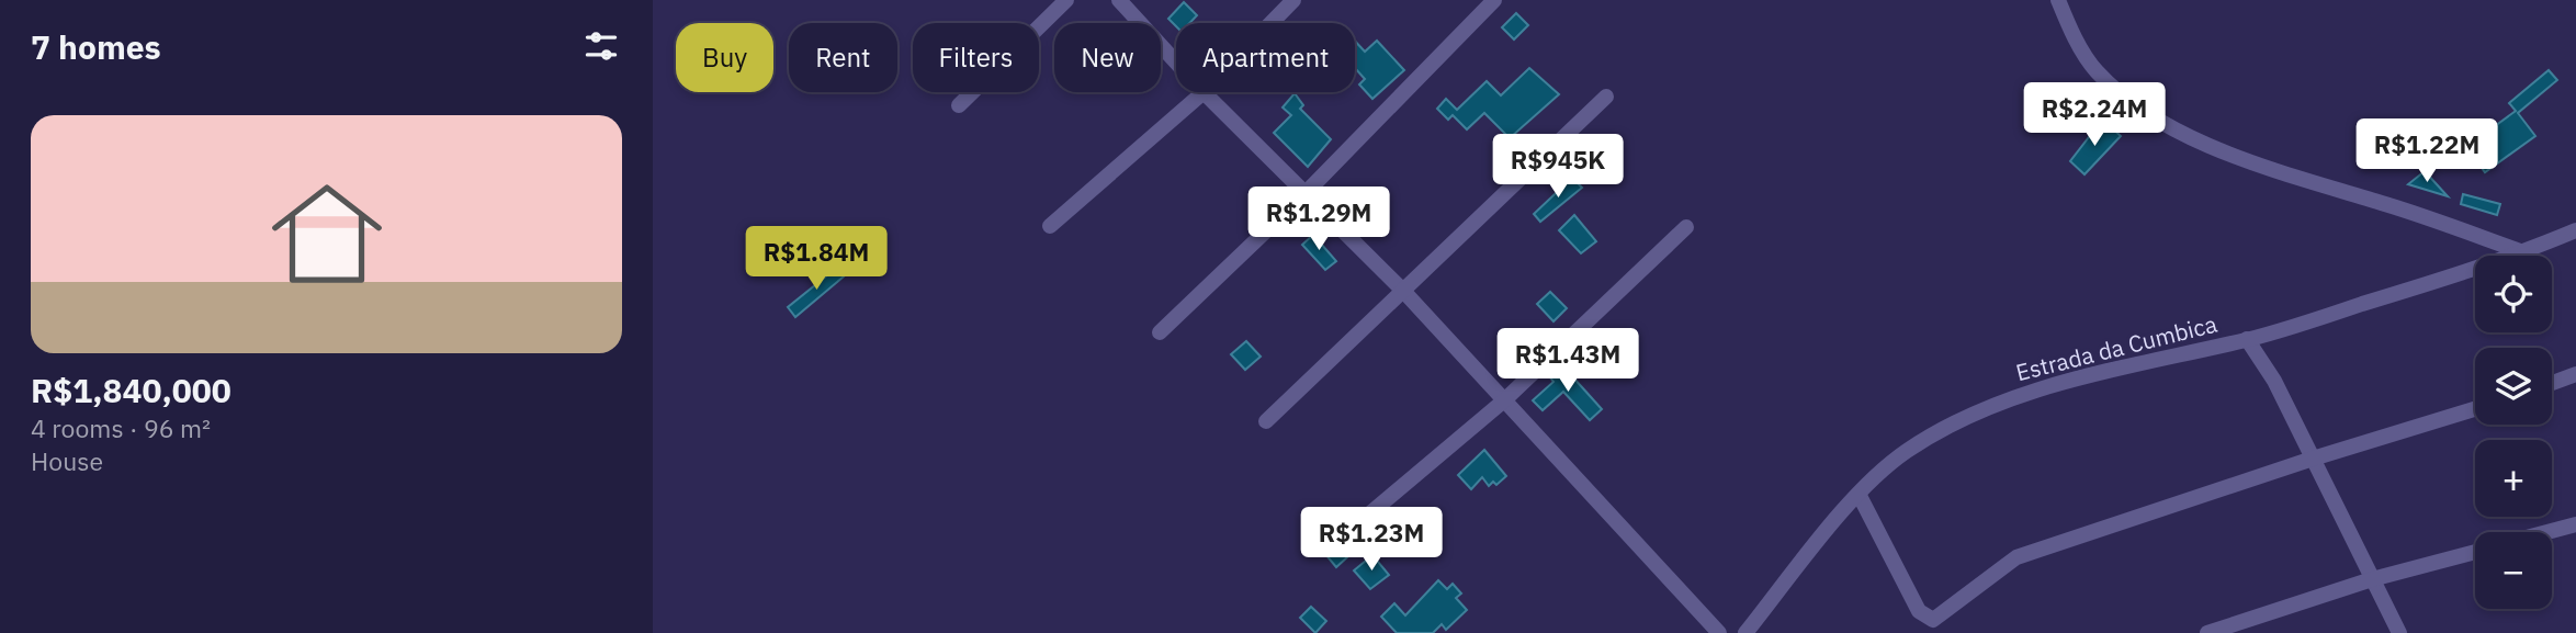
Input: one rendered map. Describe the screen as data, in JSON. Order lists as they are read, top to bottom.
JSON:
{
  "streets": {
    "street": ["Estrada da Cumbica"]
  },
  "page": {
    "heading": "7 homes",
    "chip": [
      "Buy",
      "Rent",
      "Filters",
      "New",
      "Apartment"
    ],
    "price": [
      "R$2.24M",
      "R$1.22M",
      "R$945K",
      "R$1.29M",
      "R$1.84M",
      "R$1.43M",
      "R$1.23M"
    ],
    "list": [
      {
        "name": "R$1,840,000",
        "note": "4 rooms · 96 m² · House"
      }
    ],
    "map_buttons": ["+", "−"]
  }
}
